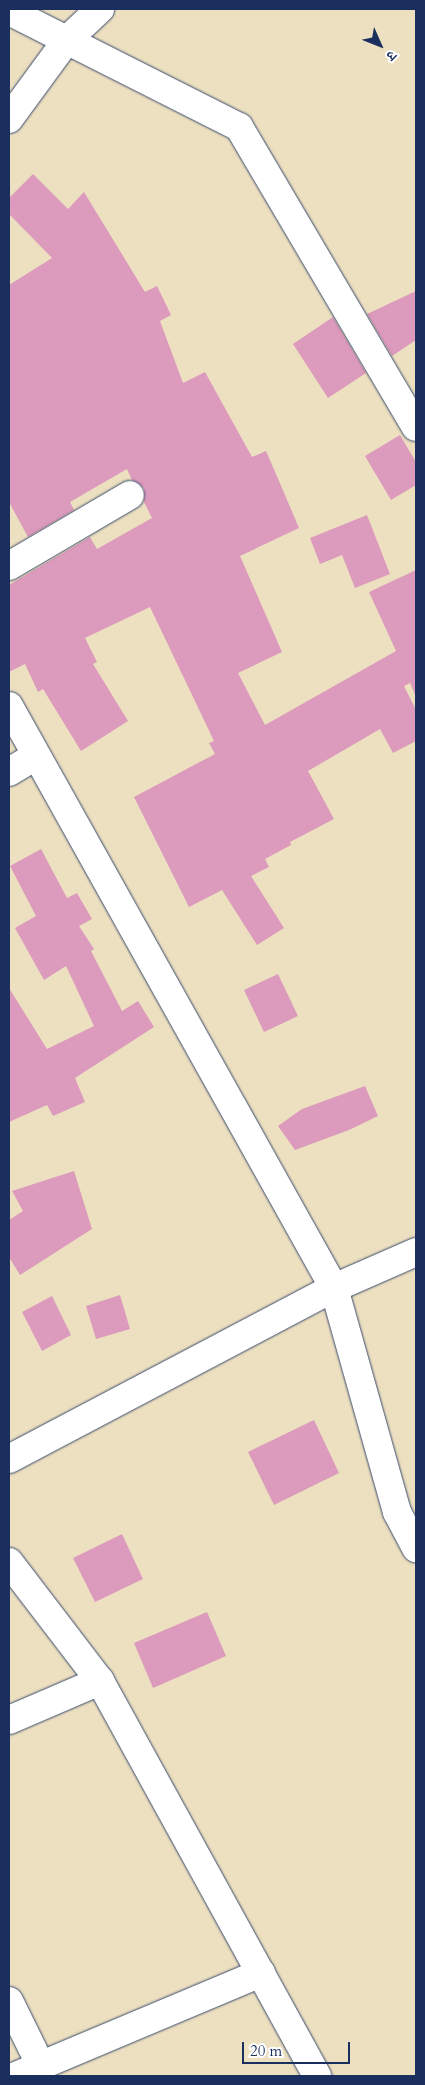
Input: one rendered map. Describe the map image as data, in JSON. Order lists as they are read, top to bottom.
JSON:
{
  "scale_bar": "20 m",
  "north": "bottom right"
}
